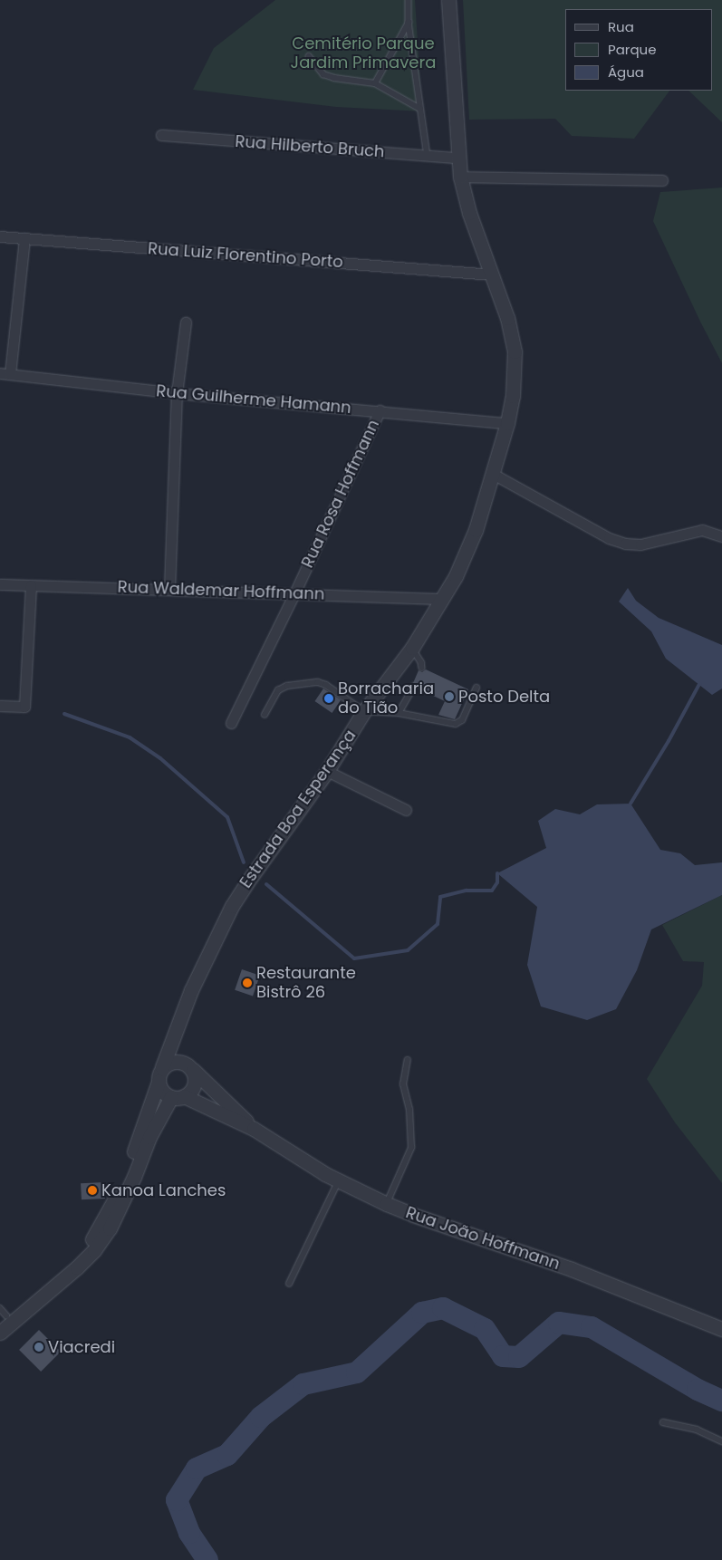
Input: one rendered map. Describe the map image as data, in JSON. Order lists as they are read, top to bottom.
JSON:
{
  "streets": {
    "street": [
      "Rua Hilberto Bruch",
      "Rua Luiz Florentino Porto",
      "Rua Guilherme Hamann",
      "Rua Rosa Hoffmann",
      "Rua Waldemar Hoffmann",
      "Estrada Boa Esperança",
      "Rua João Hoffmann"
    ]
  },
  "crossings": [
    ["Rua Hilberto Bruch", "Estrada Boa Esperança"],
    ["Rua Luiz Florentino Porto", "Estrada Boa Esperança"],
    ["Rua Guilherme Hamann", "Rua Rosa Hoffmann"],
    ["Rua Guilherme Hamann", "Estrada Boa Esperança"],
    ["Rua Rosa Hoffmann", "Rua Waldemar Hoffmann"],
    ["Rua Waldemar Hoffmann", "Estrada Boa Esperança"],
    ["Estrada Boa Esperança", "Rua João Hoffmann"]
  ],
  "parks": ["Cemitério Parque Jardim Primavera"],
  "places": [
    "Posto Delta",
    "Borracharia do Tião",
    "Restaurante Bistrô 26",
    "Kanoa Lanches",
    "Viacredi"
  ],
  "legend": ["Rua", "Parque", "Água"]
}
